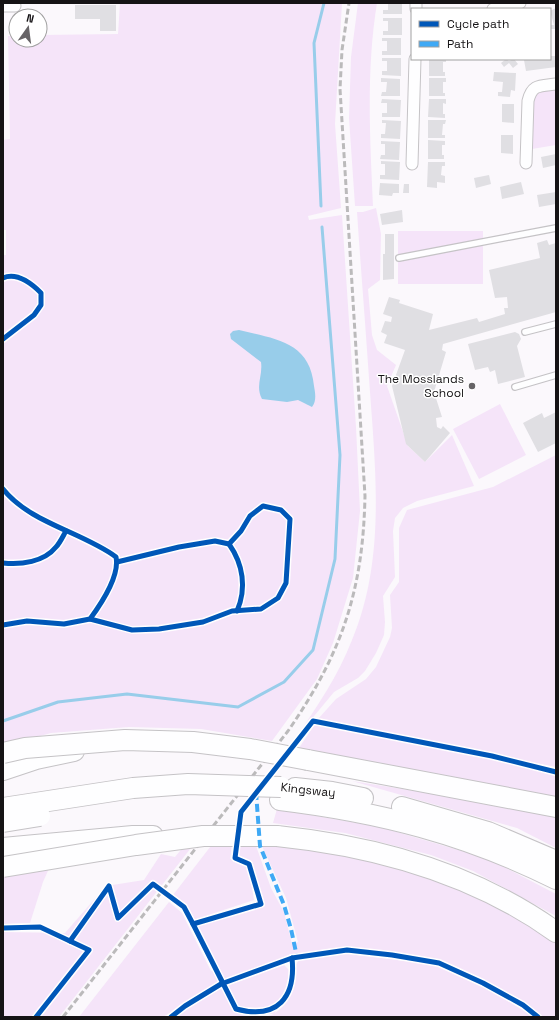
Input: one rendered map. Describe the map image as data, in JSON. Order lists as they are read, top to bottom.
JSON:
{
  "streets": {
    "highway": ["Kingsway"]
  },
  "places": ["The Mosslands School"],
  "legend": ["Cycle path", "Path"],
  "north": "top"
}
